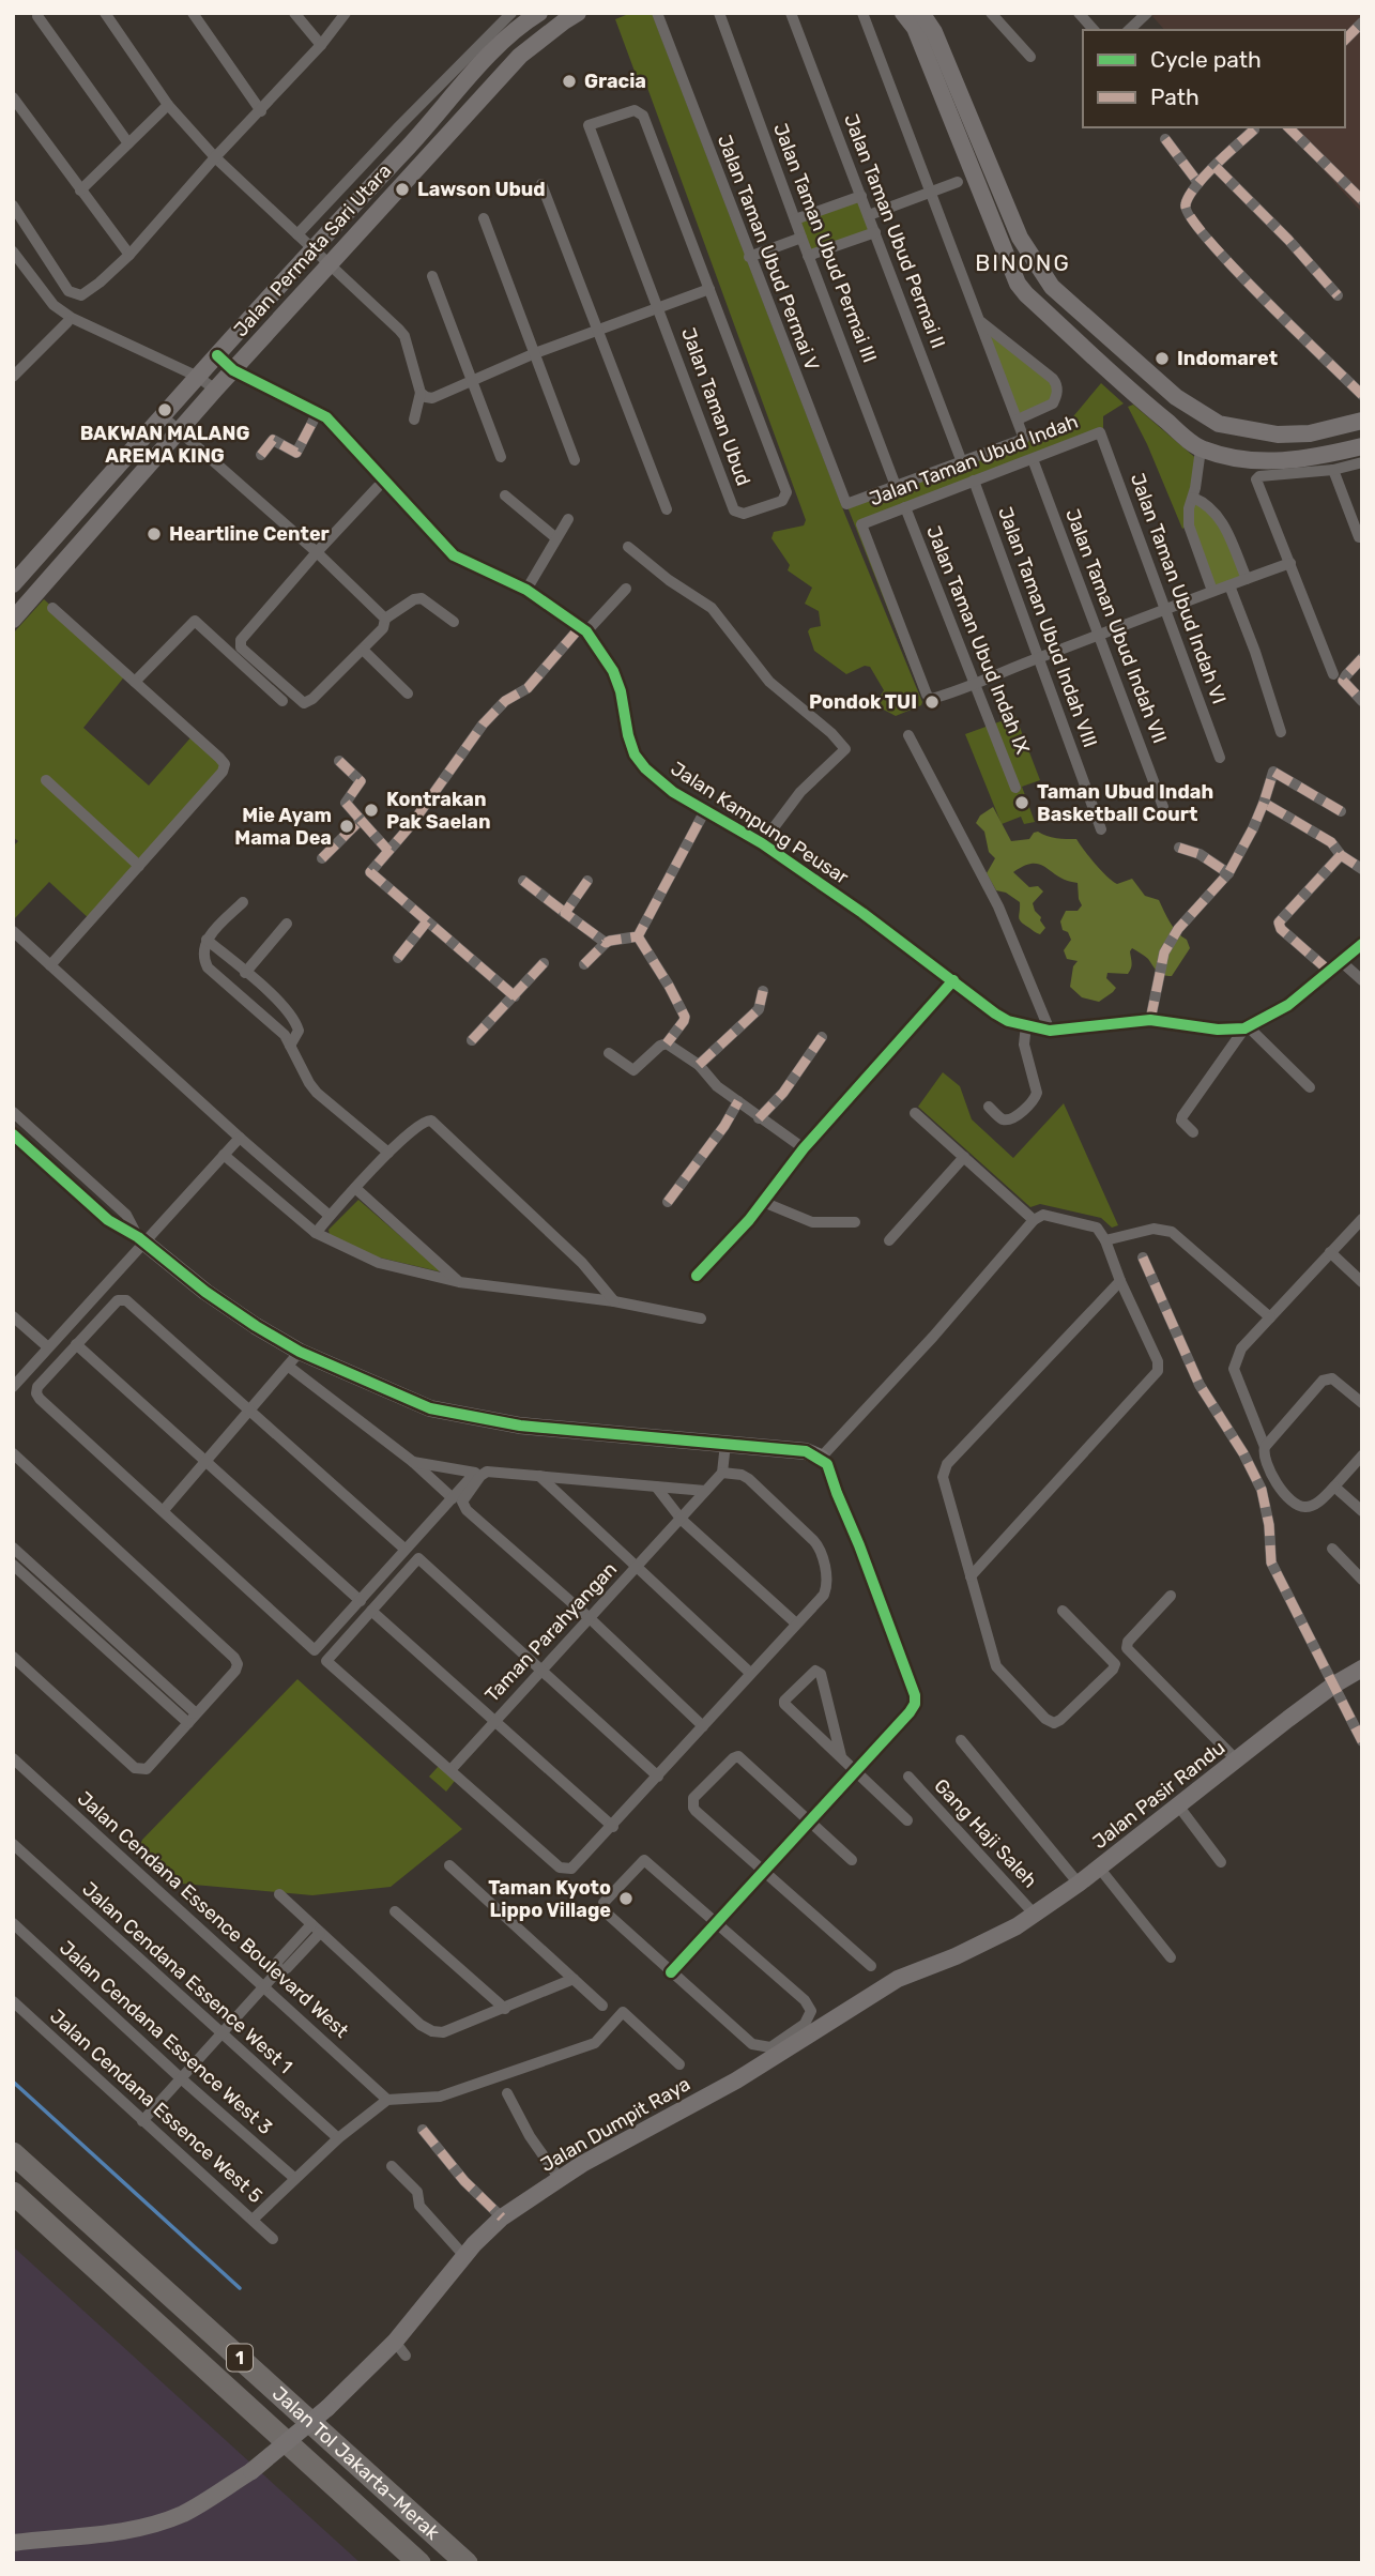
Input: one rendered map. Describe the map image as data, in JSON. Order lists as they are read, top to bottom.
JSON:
{
  "streets": {
    "highway": ["1", "Jalan Tol Jakarta–Merak"],
    "street": [
      "Jalan Taman Ubud Permai II",
      "Jalan Taman Ubud Permai III",
      "Jalan Permata Sari Utara",
      "Jalan Taman Ubud Permai V",
      "Jalan Taman Ubud",
      "Jalan Taman Ubud Indah",
      "Jalan Taman Ubud Indah VI",
      "Jalan Taman Ubud Indah VII",
      "Jalan Taman Ubud Indah VIII",
      "Jalan Taman Ubud Indah IX",
      "Jalan Kampung Peusar",
      "Taman Parahyangan",
      "Jalan Pasir Randu",
      "Gang Haji Saleh",
      "Jalan Cendana Essence Boulevard West",
      "Jalan Cendana Essence West 1",
      "Jalan Cendana Essence West 3",
      "Jalan Cendana Essence West 5",
      "Jalan Dumpit Raya"
    ]
  },
  "crossings": [
    ["Jalan Taman Ubud Permai III", "Jalan Taman Ubud Permai V"],
    ["Jalan Permata Sari Utara", "Jalan Kampung Peusar"],
    ["Jalan Taman Ubud Indah", "Jalan Taman Ubud Indah VI"],
    ["Jalan Taman Ubud Indah", "Jalan Taman Ubud Indah VII"],
    ["Jalan Taman Ubud Indah", "Jalan Taman Ubud Indah VIII"],
    ["Jalan Taman Ubud Indah", "Jalan Taman Ubud Indah IX"],
    ["Jalan Pasir Randu", "Gang Haji Saleh"],
    ["Jalan Pasir Randu", "Jalan Dumpit Raya"]
  ],
  "districts": ["BINONG"],
  "places": [
    "Gracia",
    "Lawson Ubud",
    "Indomaret",
    "BAKWAN MALANG AREMA KING",
    "Heartline Center",
    "Pondok TUI",
    "Taman Ubud Indah Basketball Court",
    "Kontrakan Pak Saelan",
    "Mie Ayam Mama Dea",
    "Taman Kyoto Lippo Village"
  ],
  "legend": ["Cycle path", "Path"]
}
